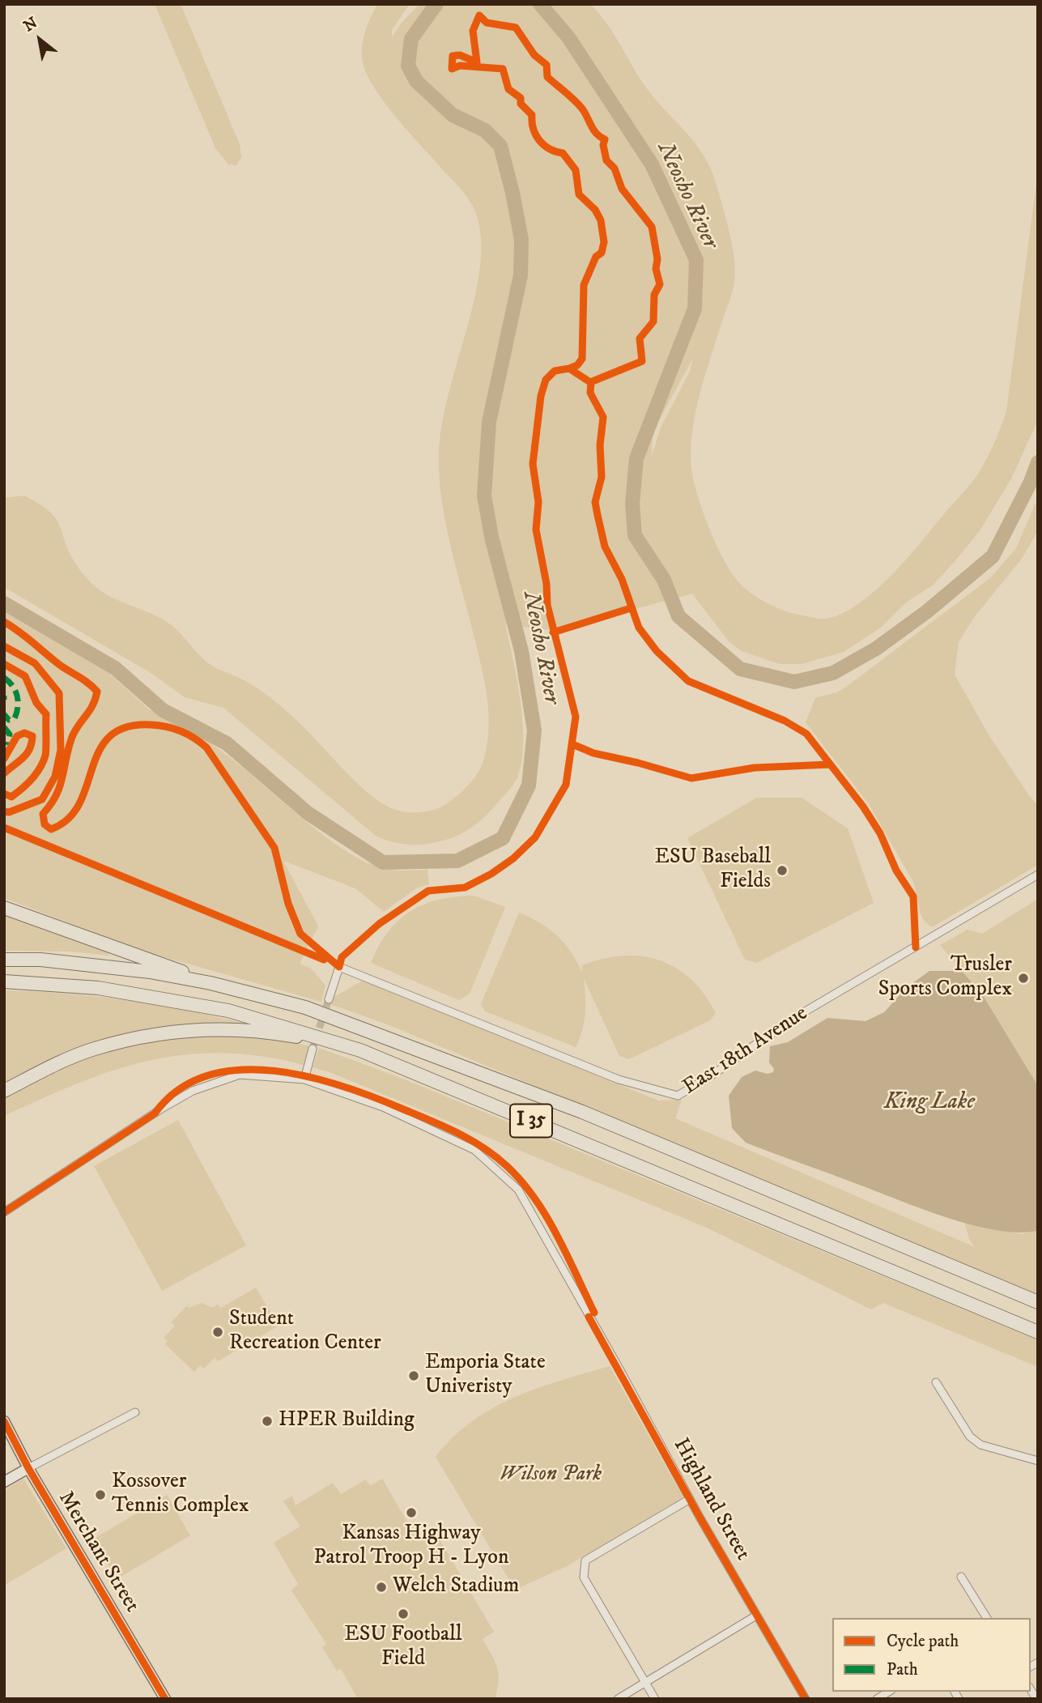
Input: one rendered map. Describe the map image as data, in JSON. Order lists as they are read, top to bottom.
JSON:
{
  "streets": {
    "highway": ["I 35"],
    "main road": ["Merchant Street"],
    "street": ["East 18th Avenue", "Highland Street"]
  },
  "water": ["Neosho River", "King Lake"],
  "parks": ["Wilson Park"],
  "places": [
    "ESU Baseball Fields",
    "Trusler Sports Complex",
    "Student Recreation Center",
    "Emporia State Univeristy",
    "HPER Building",
    "Kossover Tennis Complex",
    "Kansas Highway Patrol Troop H - Lyon",
    "Welch Stadium",
    "ESU Football Field"
  ],
  "legend": ["Cycle path", "Path"],
  "north": "top left"
}
